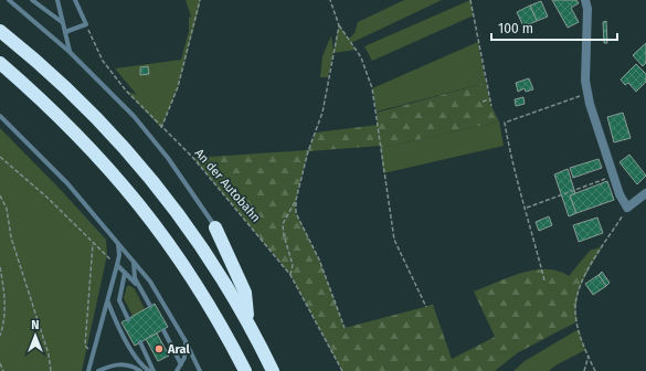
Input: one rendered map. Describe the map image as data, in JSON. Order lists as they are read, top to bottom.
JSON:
{
  "streets": {
    "path": ["An der Autobahn"]
  },
  "places": ["Aral"],
  "scale_bar": "100 m",
  "north": "top"
}
